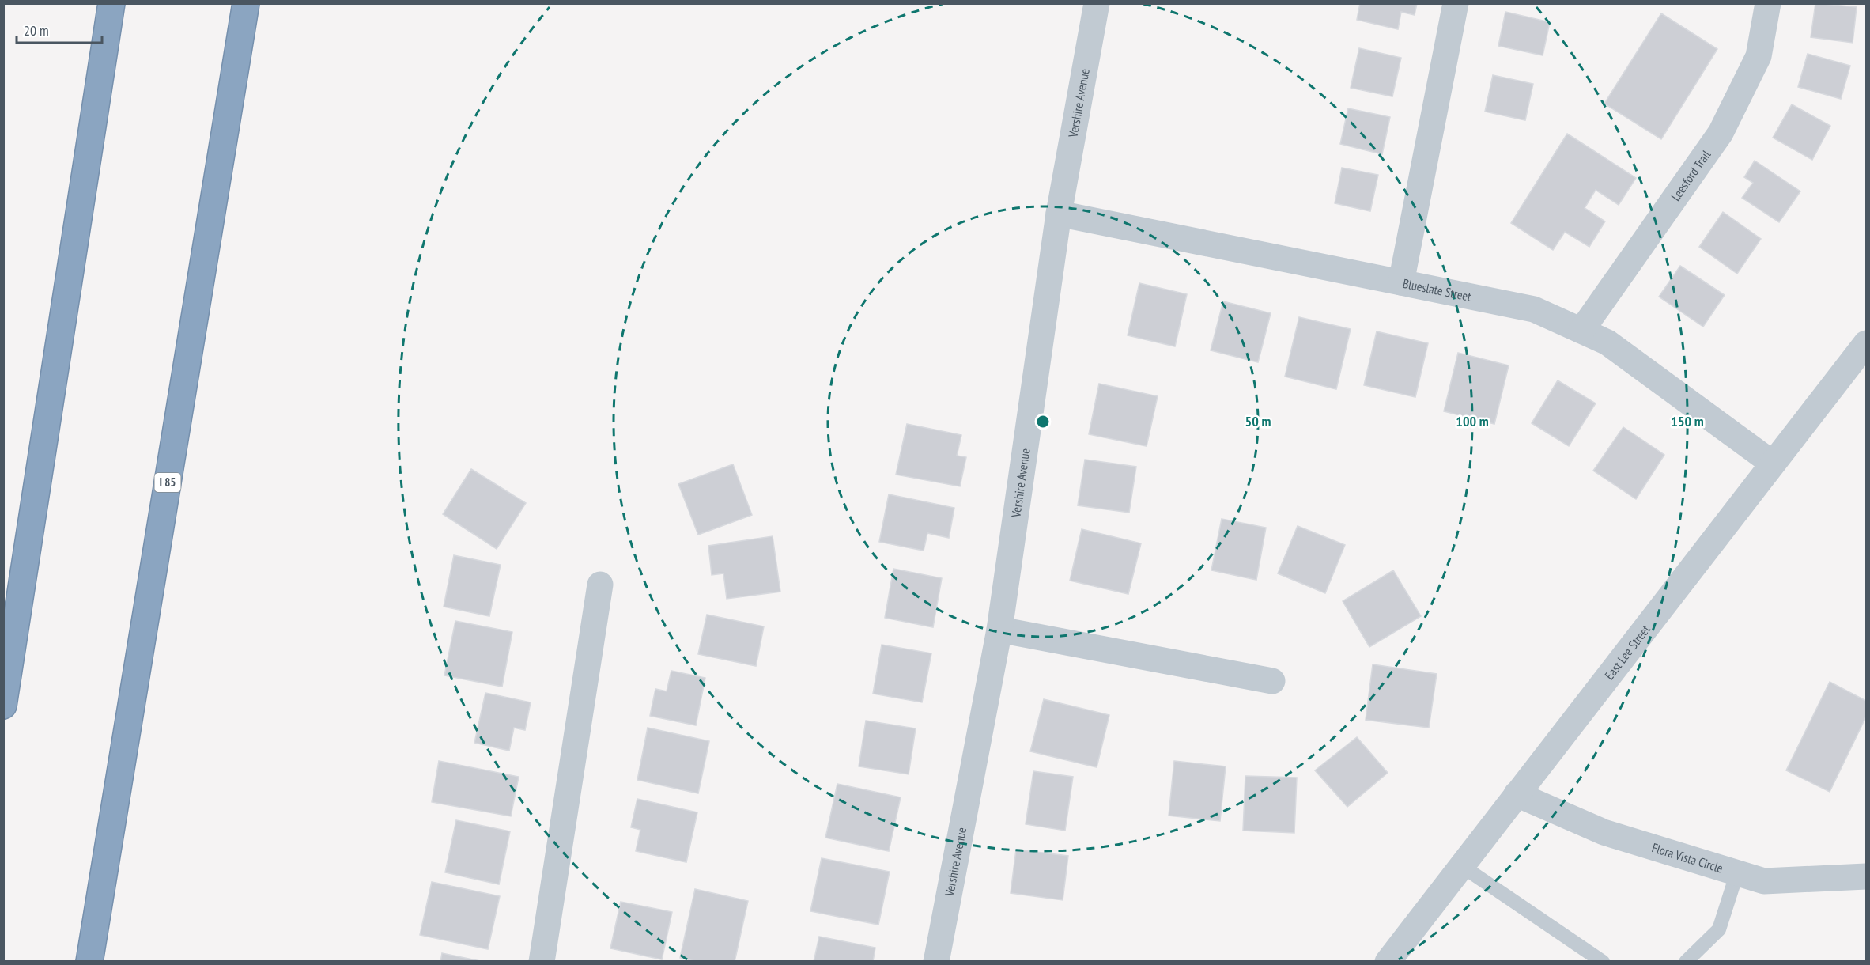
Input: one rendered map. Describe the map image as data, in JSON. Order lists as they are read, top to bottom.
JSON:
{
  "streets": {
    "highway": ["I 85"],
    "street": [
      "Vershire Avenue",
      "Leesford Trail",
      "Blueslate Street",
      "East Lee Street",
      "Flora Vista Circle"
    ]
  },
  "crossings": [
    ["Vershire Avenue", "Blueslate Street"],
    ["Leesford Trail", "Blueslate Street"],
    ["Blueslate Street", "East Lee Street"],
    ["East Lee Street", "Flora Vista Circle"]
  ],
  "scale_bar": "20 m",
  "rings": ["50 m", "100 m", "150 m"]
}
